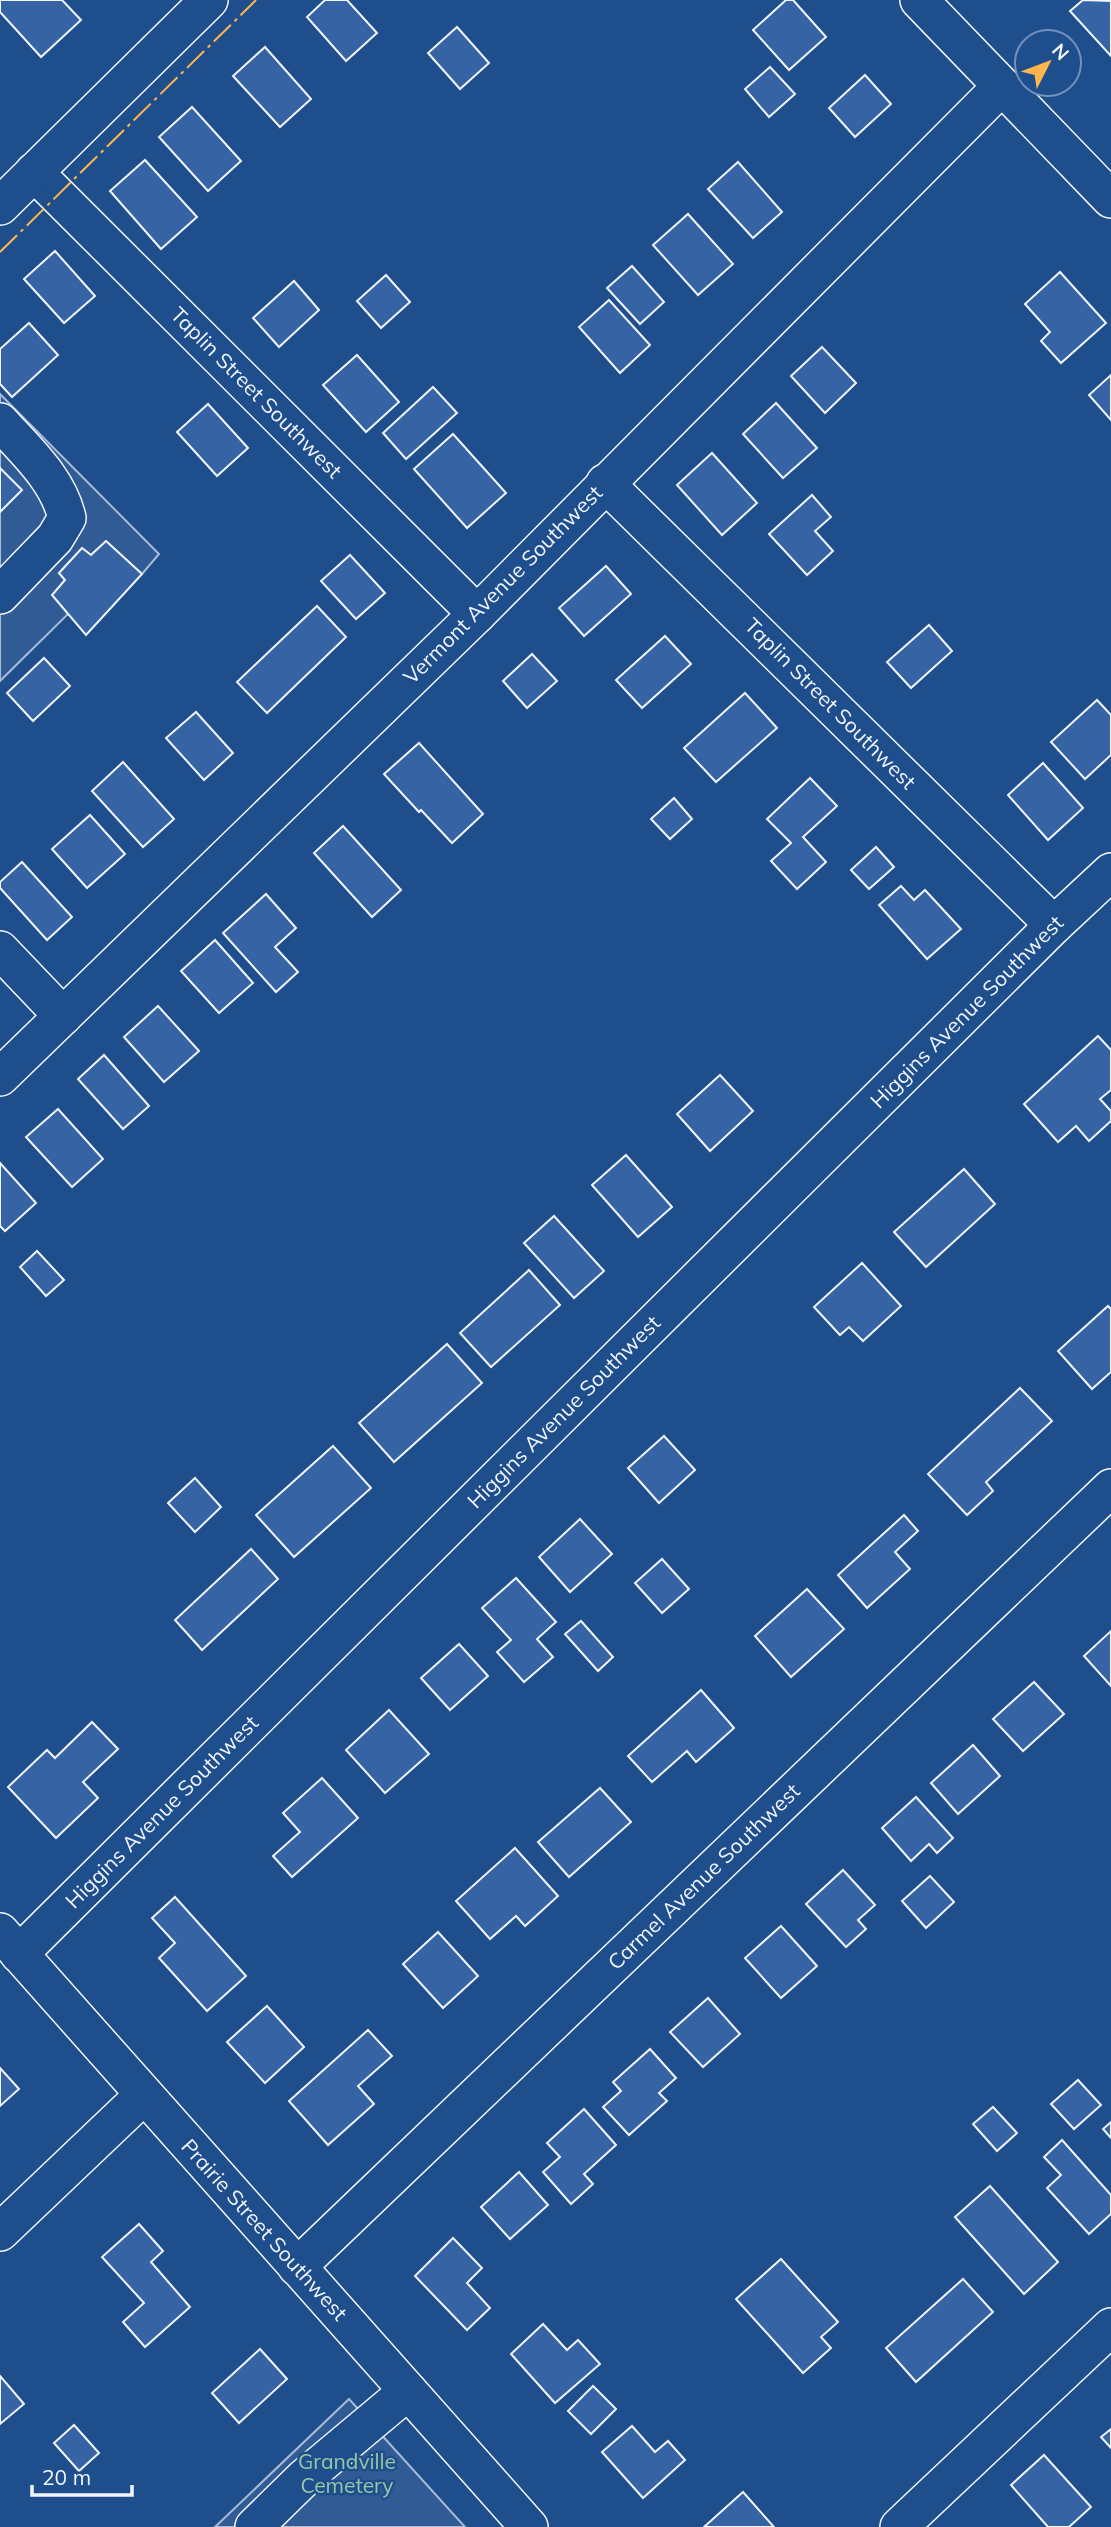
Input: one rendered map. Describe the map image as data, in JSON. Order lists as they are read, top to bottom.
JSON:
{
  "streets": {
    "street": [
      "Taplin Street Southwest",
      "Vermont Avenue Southwest",
      "Higgins Avenue Southwest",
      "Carmel Avenue Southwest",
      "Prairie Street Southwest"
    ]
  },
  "crossings": [
    ["Taplin Street Southwest", "Vermont Avenue Southwest"],
    ["Taplin Street Southwest", "Higgins Avenue Southwest"],
    ["Higgins Avenue Southwest", "Prairie Street Southwest"],
    ["Carmel Avenue Southwest", "Prairie Street Southwest"]
  ],
  "parks": ["Grandville Cemetery"],
  "scale_bar": "20 m",
  "north": "top right"
}
